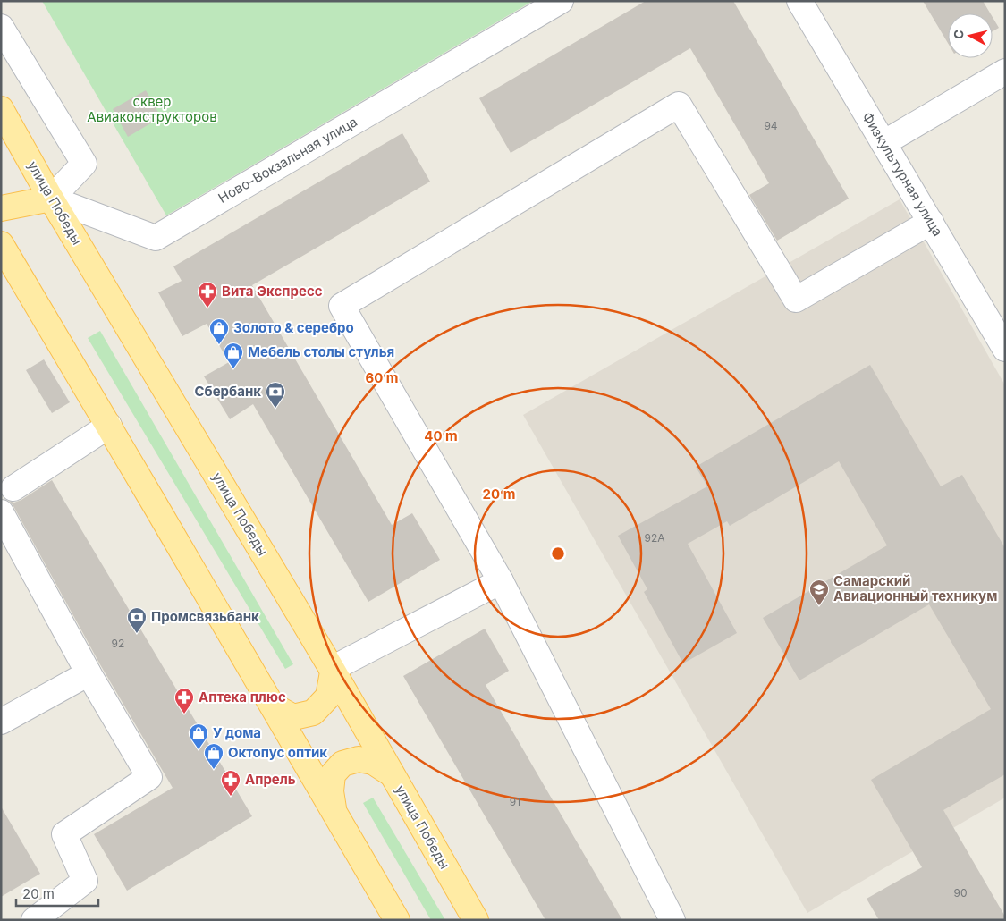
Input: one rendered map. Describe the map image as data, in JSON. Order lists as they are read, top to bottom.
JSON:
{
  "streets": {
    "main road": ["улица Победы"],
    "street": ["Ново-Вокзальная улица", "Физкультурная улица"]
  },
  "crossings": [
    ["Ново-Вокзальная улица", "улица Победы"]
  ],
  "parks": ["сквер Авиаконструкторов"],
  "places": {
    "pharmacy": ["Вита Экспресс", "Аптека плюс", "Апрель"],
    "shop": [
      "Золото & серебро",
      "Мебель столы стулья",
      "У дома",
      "Октопус оптик"
    ],
    "bank": ["Сбербанк", "Промсвязьбанк"],
    "school or university": ["Самарский Авиационный техникум"]
  },
  "house_numbers": [
    "94",
    "92А",
    "92",
    "91",
    "90"
  ],
  "scale_bar": "20 m",
  "north": "left",
  "rings": ["60 m", "40 m", "20 m"]
}
